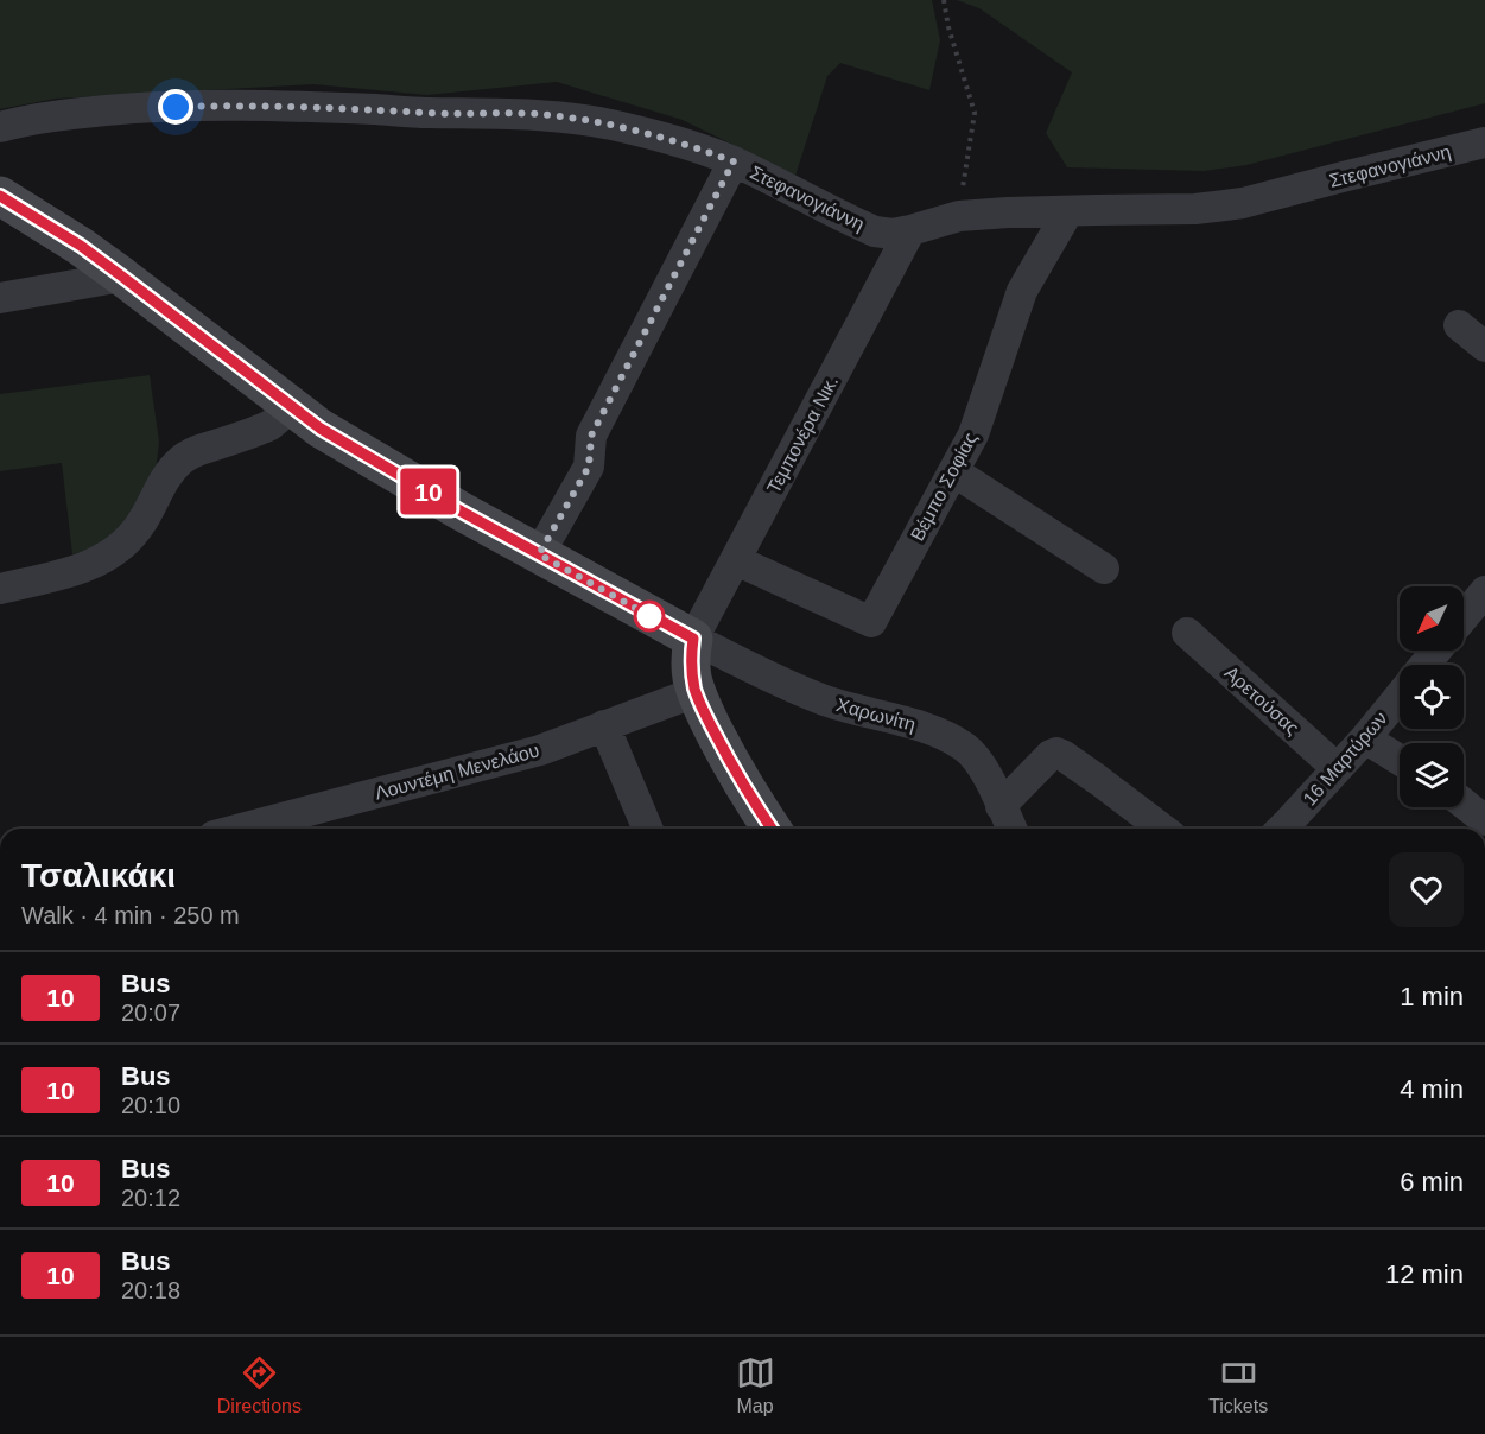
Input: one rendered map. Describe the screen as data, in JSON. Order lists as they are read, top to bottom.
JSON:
{
  "streets": {
    "street": [
      "Στεφανογιάννη",
      "Τεμπονέρα Νικ.",
      "Βέμπο Σοφίας",
      "Αρετούσας",
      "Χαρωνίτη",
      "16 Μαρτύρων",
      "Λουντέμη Μενελάου"
    ]
  },
  "crossings": [
    ["Στεφανογιάννη", "Τεμπονέρα Νικ."],
    ["Στεφανογιάννη", "Βέμπο Σοφίας"],
    ["Τεμπονέρα Νικ.", "Βέμπο Σοφίας"],
    ["Τεμπονέρα Νικ.", "Χαρωνίτη"],
    ["Αρετούσας", "16 Μαρτύρων"]
  ],
  "lines": ["bus line 10"],
  "north": "bottom left",
  "page": {
    "on_map": "10",
    "heading": ["Τσαλικάκι", "Walk · 4 min · 250 m"],
    "list": [
      {
        "mark": "10",
        "name": "Bus",
        "note": "20:07",
        "value": "1 min"
      },
      {
        "mark": "10",
        "name": "Bus",
        "note": "20:10",
        "value": "4 min"
      },
      {
        "mark": "10",
        "name": "Bus",
        "note": "20:12",
        "value": "6 min"
      },
      {
        "mark": "10",
        "name": "Bus",
        "note": "20:18",
        "value": "12 min"
      }
    ],
    "tabs": ["Directions", "Map", "Tickets"]
  }
}
